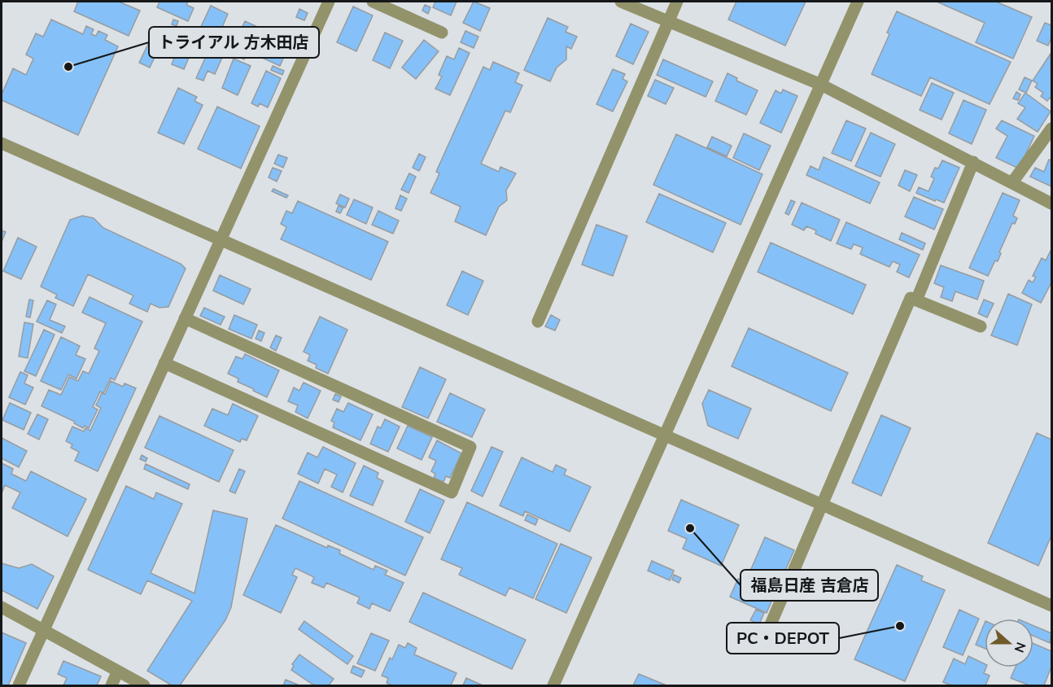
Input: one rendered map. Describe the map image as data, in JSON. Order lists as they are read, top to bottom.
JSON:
{
  "places": ["トライアル 方木田店", "福島日産 吉倉店", "PC・DEPOT"],
  "north": "right"
}
